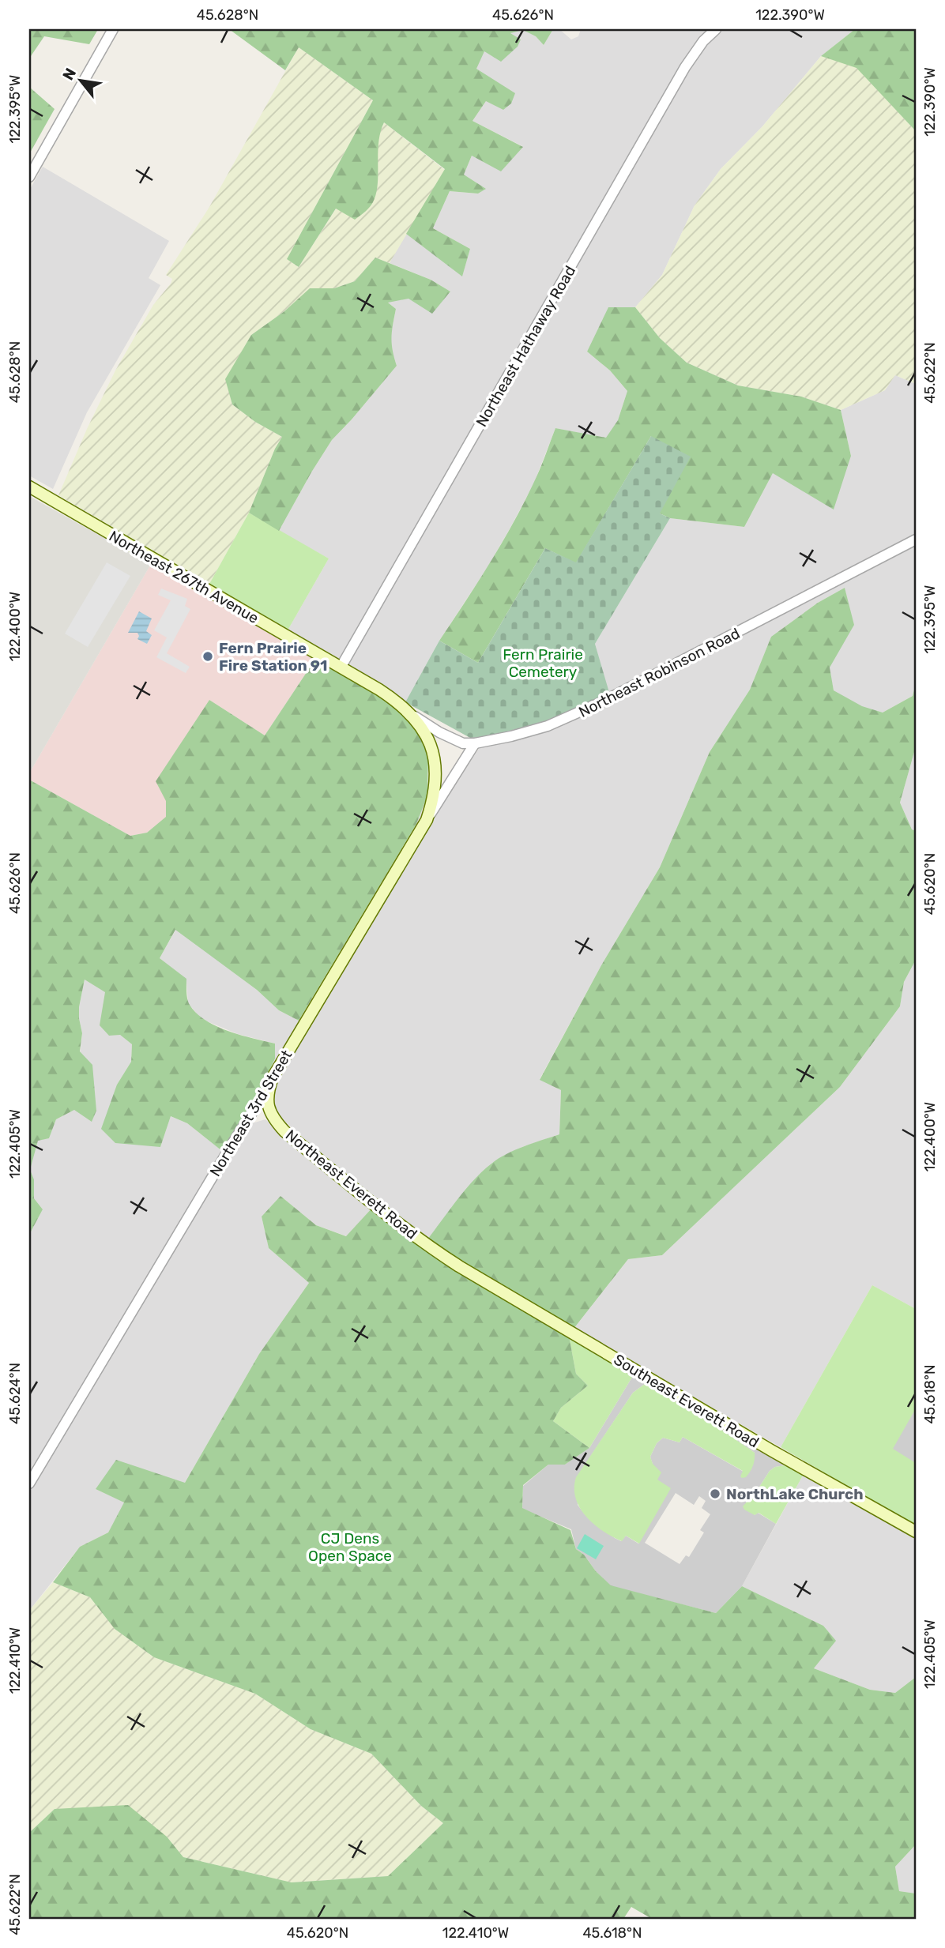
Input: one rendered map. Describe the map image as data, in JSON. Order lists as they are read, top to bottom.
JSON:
{
  "streets": {
    "main road": [
      "Northeast 267th Avenue",
      "Northeast 3rd Street",
      "Northeast Everett Road",
      "Southeast Everett Road"
    ],
    "street": ["Northeast Hathaway Road", "Northeast Robinson Road"]
  },
  "crossings": [
    ["Northeast Hathaway Road", "Northeast 267th Avenue"],
    ["Northeast 267th Avenue", "Northeast Robinson Road"],
    ["Northeast 267th Avenue", "Northeast 3rd Street"],
    ["Northeast Robinson Road", "Northeast 3rd Street"],
    ["Northeast 3rd Street", "Northeast Everett Road"],
    ["Northeast Everett Road", "Southeast Everett Road"]
  ],
  "parks": ["Fern Prairie Cemetery", "CJ Dens Open Space"],
  "places": ["Fern Prairie Fire Station 91", "NorthLake Church"],
  "north": "top left",
  "coordinates": [
    "45.628°N",
    "45.626°N",
    "122.390°W",
    "122.395°W",
    "45.622°N",
    "122.400°W",
    "45.620°N",
    "122.405°W",
    "45.624°N",
    "45.618°N",
    "122.410°W"
  ]
}
